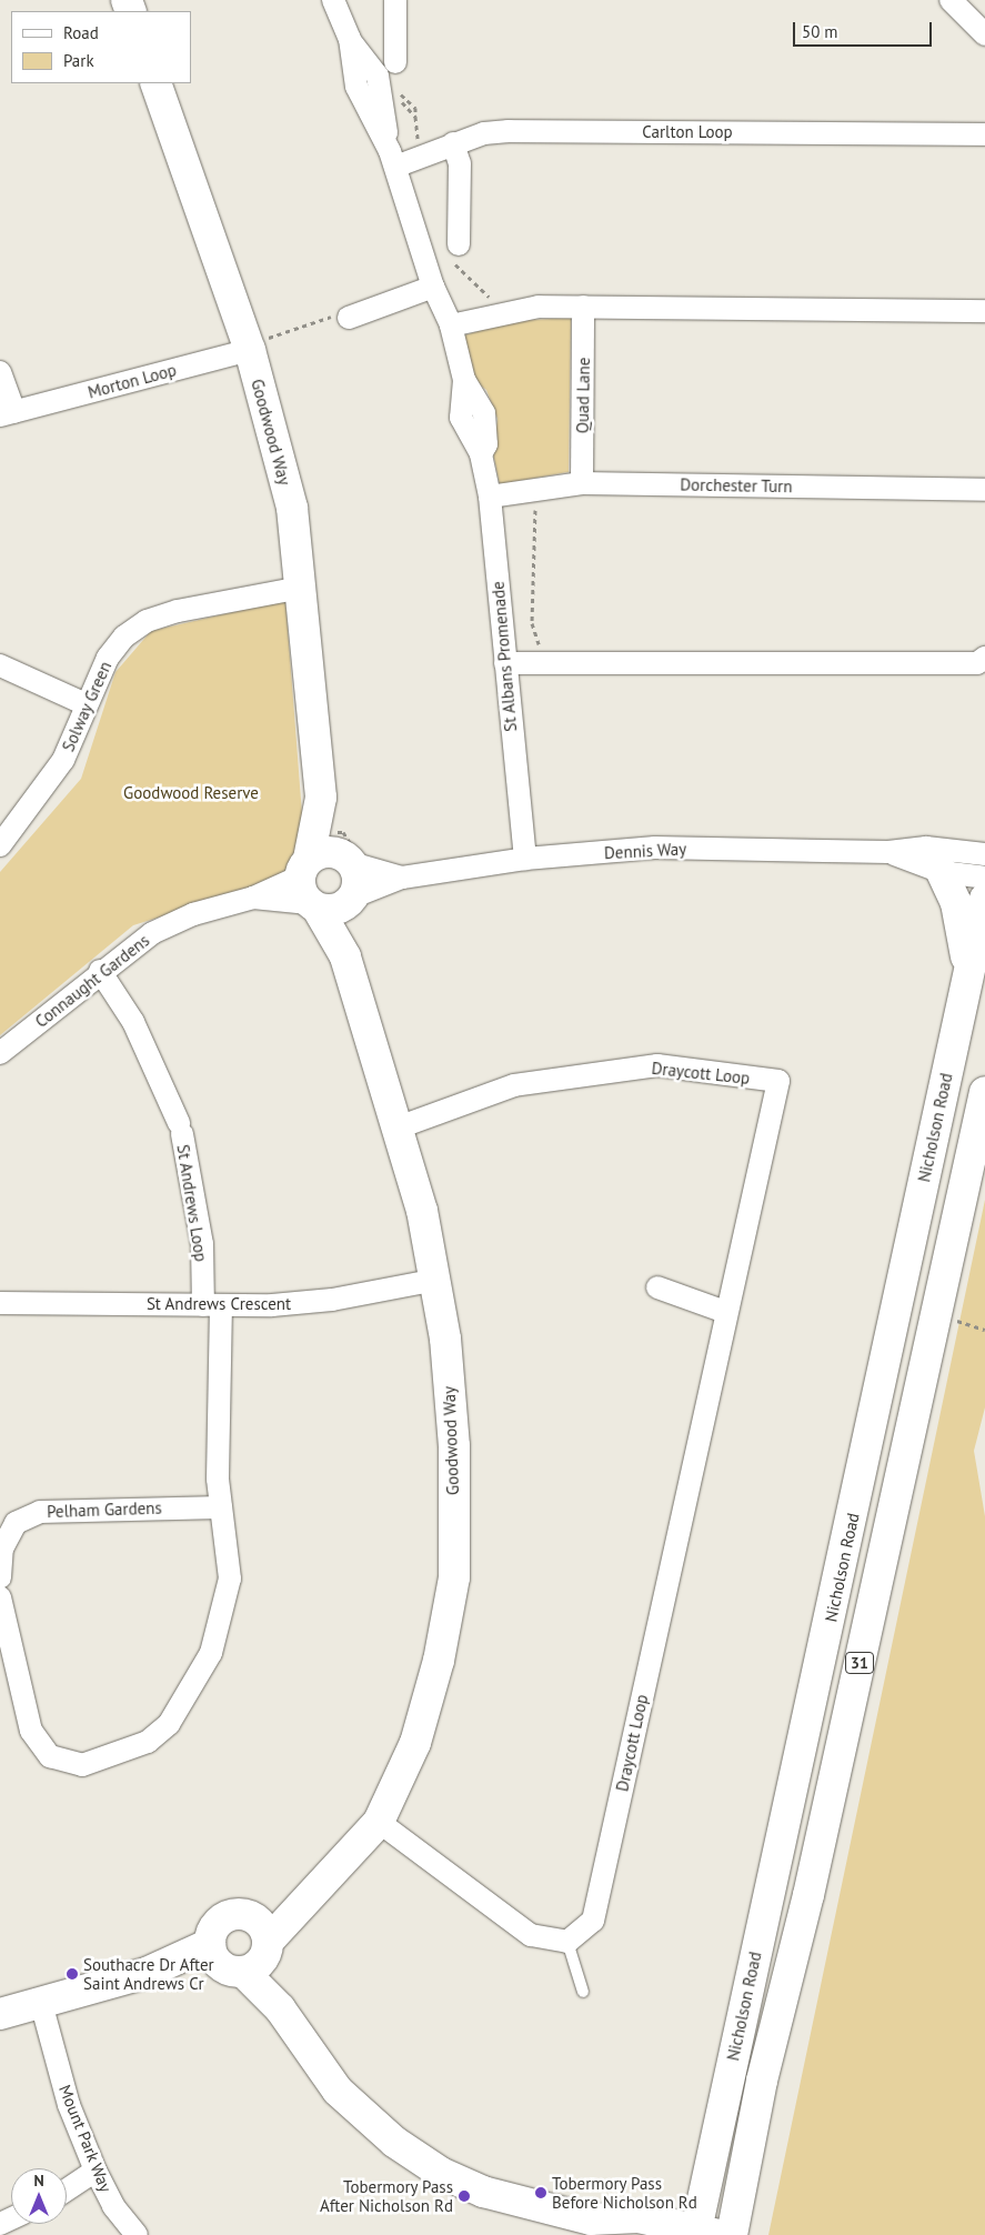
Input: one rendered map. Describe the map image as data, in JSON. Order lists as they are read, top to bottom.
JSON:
{
  "streets": {
    "street": [
      "Carlton Loop",
      "Morton Loop",
      "Quad Lane",
      "Goodwood Way",
      "Dorchester Turn",
      "St Albans Promenade",
      "Solway Green",
      "Dennis Way",
      "Connaught Gardens",
      "Draycott Loop",
      "Nicholson Road",
      "St Andrews Loop",
      "St Andrews Crescent",
      "Pelham Gardens",
      "31",
      "Mount Park Way"
    ]
  },
  "crossings": [
    ["Carlton Loop", "St Albans Promenade"],
    ["Morton Loop", "Goodwood Way"],
    ["Quad Lane", "Dorchester Turn"],
    ["Goodwood Way", "Solway Green"],
    ["Goodwood Way", "Dennis Way"],
    ["Goodwood Way", "Connaught Gardens"],
    ["Goodwood Way", "Draycott Loop"],
    ["Goodwood Way", "St Andrews Crescent"],
    ["Dorchester Turn", "St Albans Promenade"],
    ["St Albans Promenade", "Dennis Way"],
    ["Connaught Gardens", "St Andrews Loop"],
    ["St Andrews Loop", "St Andrews Crescent"]
  ],
  "parks": ["Goodwood Reserve"],
  "places": ["Southacre Dr After Saint Andrews Cr", "Tobermory Pass Before Nicholson Rd", "Tobermory Pass After Nicholson Rd"],
  "legend": ["Road", "Park"],
  "scale_bar": "50 m",
  "north": "top"
}
